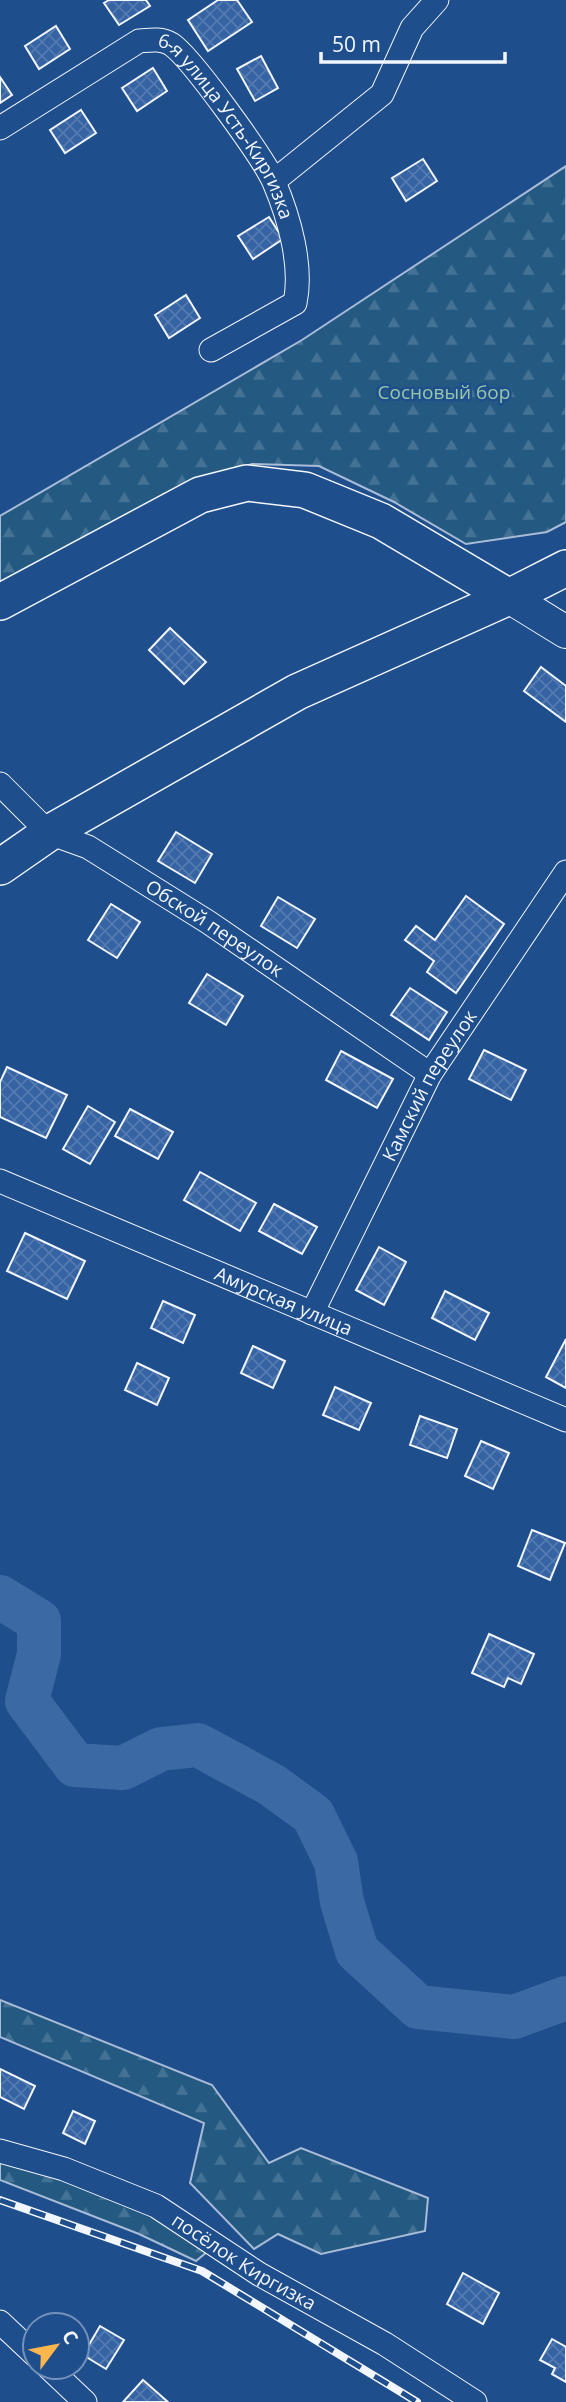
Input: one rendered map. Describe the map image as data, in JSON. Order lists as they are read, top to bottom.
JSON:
{
  "streets": {
    "street": [
      "6-я улица Усть-Киргизка",
      "Обской переулок",
      "Камский переулок",
      "Амурская улица",
      "посёлок Киргизка"
    ]
  },
  "crossings": [
    ["Обской переулок", "Камский переулок"],
    ["Камский переулок", "Амурская улица"]
  ],
  "parks": ["Сосновый бор"],
  "scale_bar": "50 m",
  "north": "top right"
}
